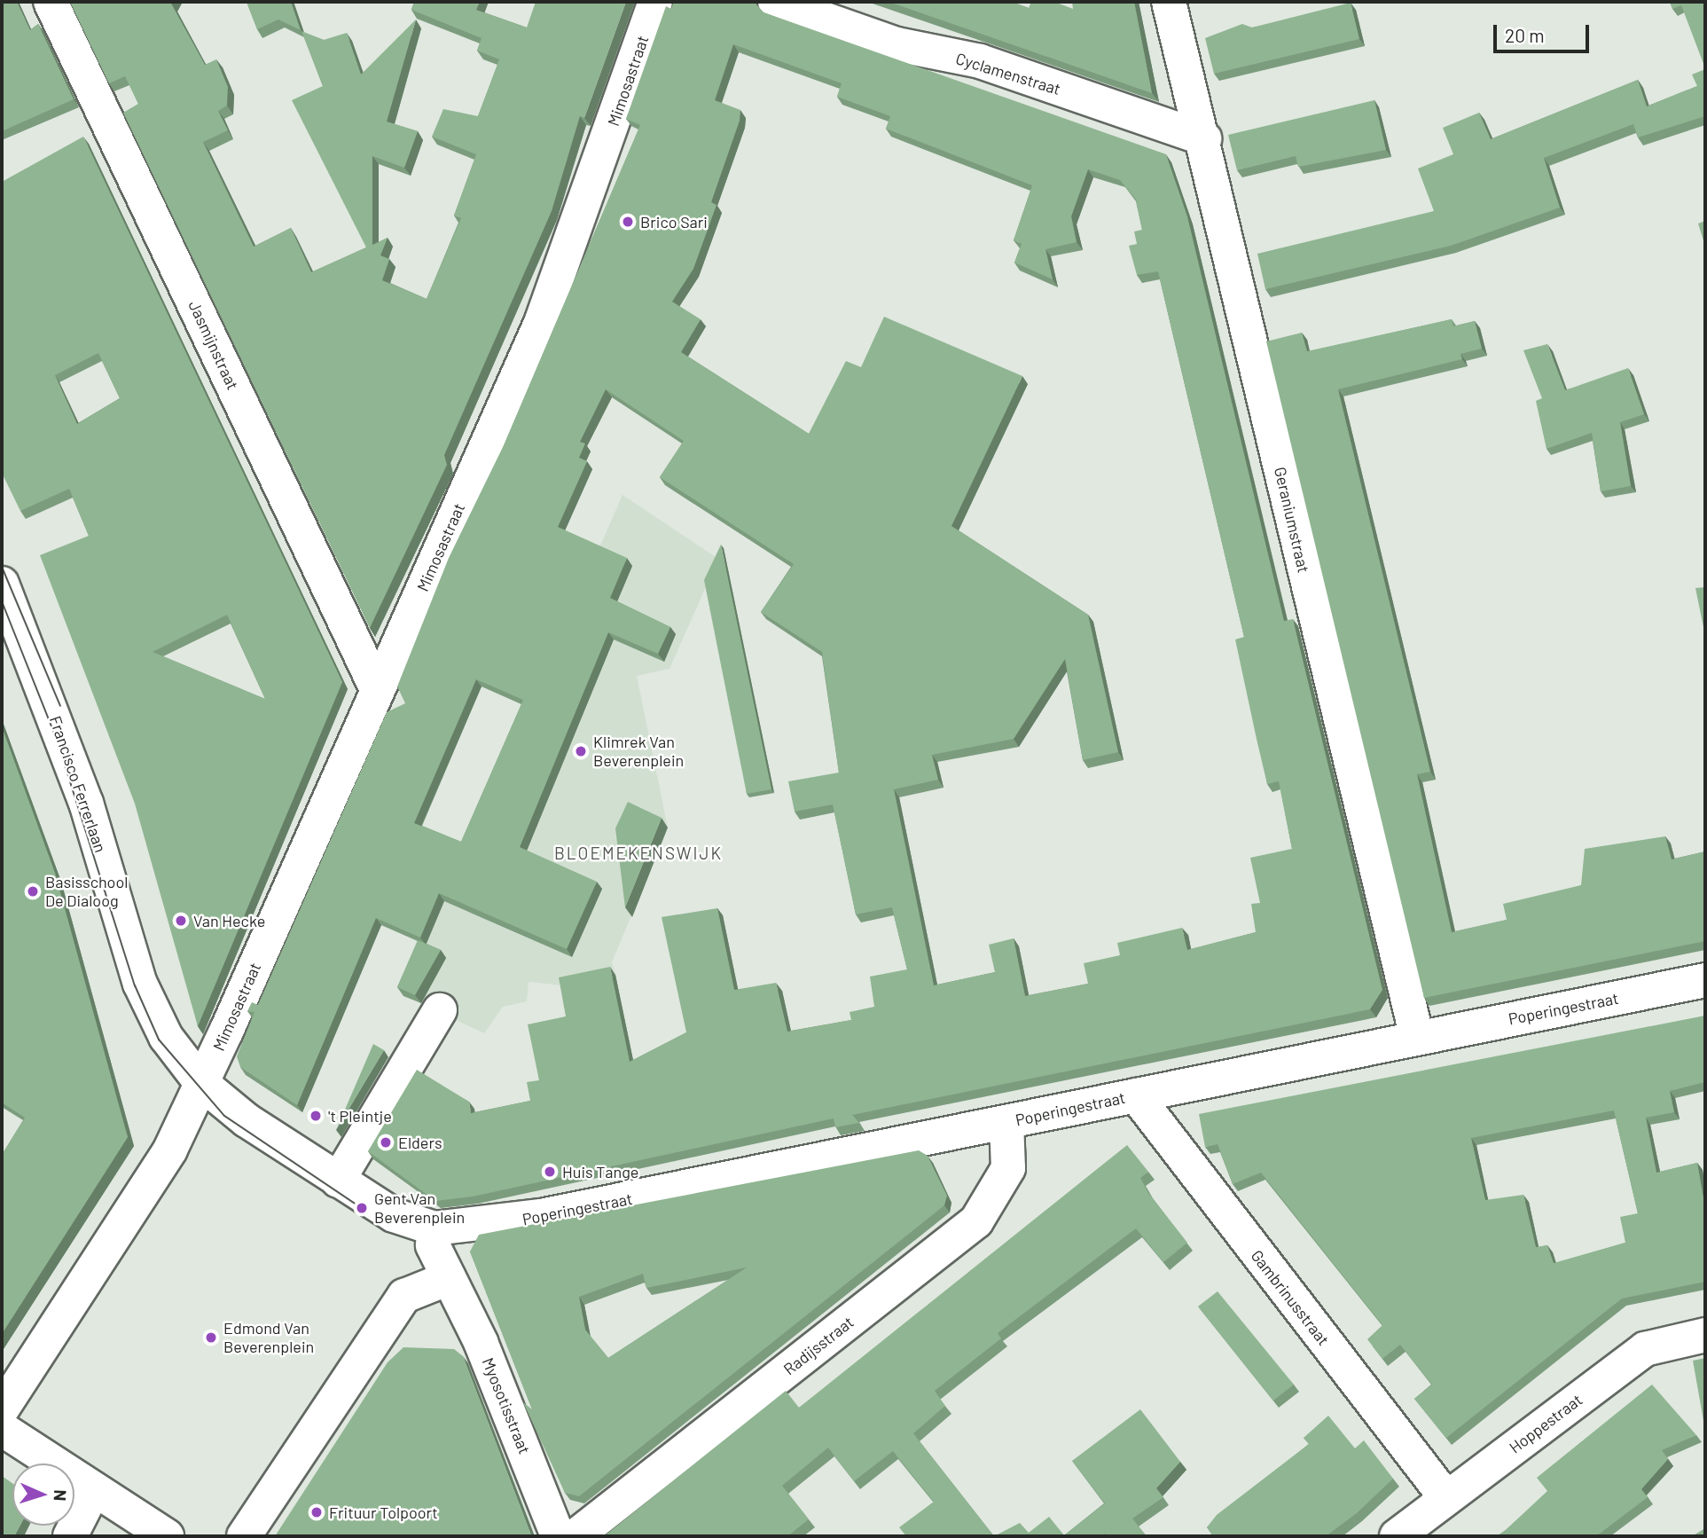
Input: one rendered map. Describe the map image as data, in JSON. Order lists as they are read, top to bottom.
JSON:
{
  "streets": {
    "street": [
      "Cyclamenstraat",
      "Mimosastraat",
      "Jasmijnstraat",
      "Geraniumstraat",
      "Francisco Ferrerlaan",
      "Poperingestraat",
      "Gambrinusstraat",
      "Radijsstraat",
      "Myosotisstraat",
      "Hoppestraat"
    ]
  },
  "crossings": [
    ["Cyclamenstraat", "Geraniumstraat"],
    ["Mimosastraat", "Jasmijnstraat"],
    ["Mimosastraat", "Francisco Ferrerlaan"],
    ["Geraniumstraat", "Poperingestraat"],
    ["Poperingestraat", "Gambrinusstraat"],
    ["Poperingestraat", "Radijsstraat"],
    ["Gambrinusstraat", "Hoppestraat"]
  ],
  "districts": ["BLOEMEKENSWIJK"],
  "places": [
    "Brico Sari",
    "Klimrek Van Beverenplein",
    "Basisschool De Dialoog",
    "Van Hecke",
    "'t Pleintje",
    "Elders",
    "Huis Tange",
    "Gent Van Beverenplein",
    "Edmond Van Beverenplein",
    "Frituur Tolpoort"
  ],
  "scale_bar": "20 m",
  "north": "right"
}
